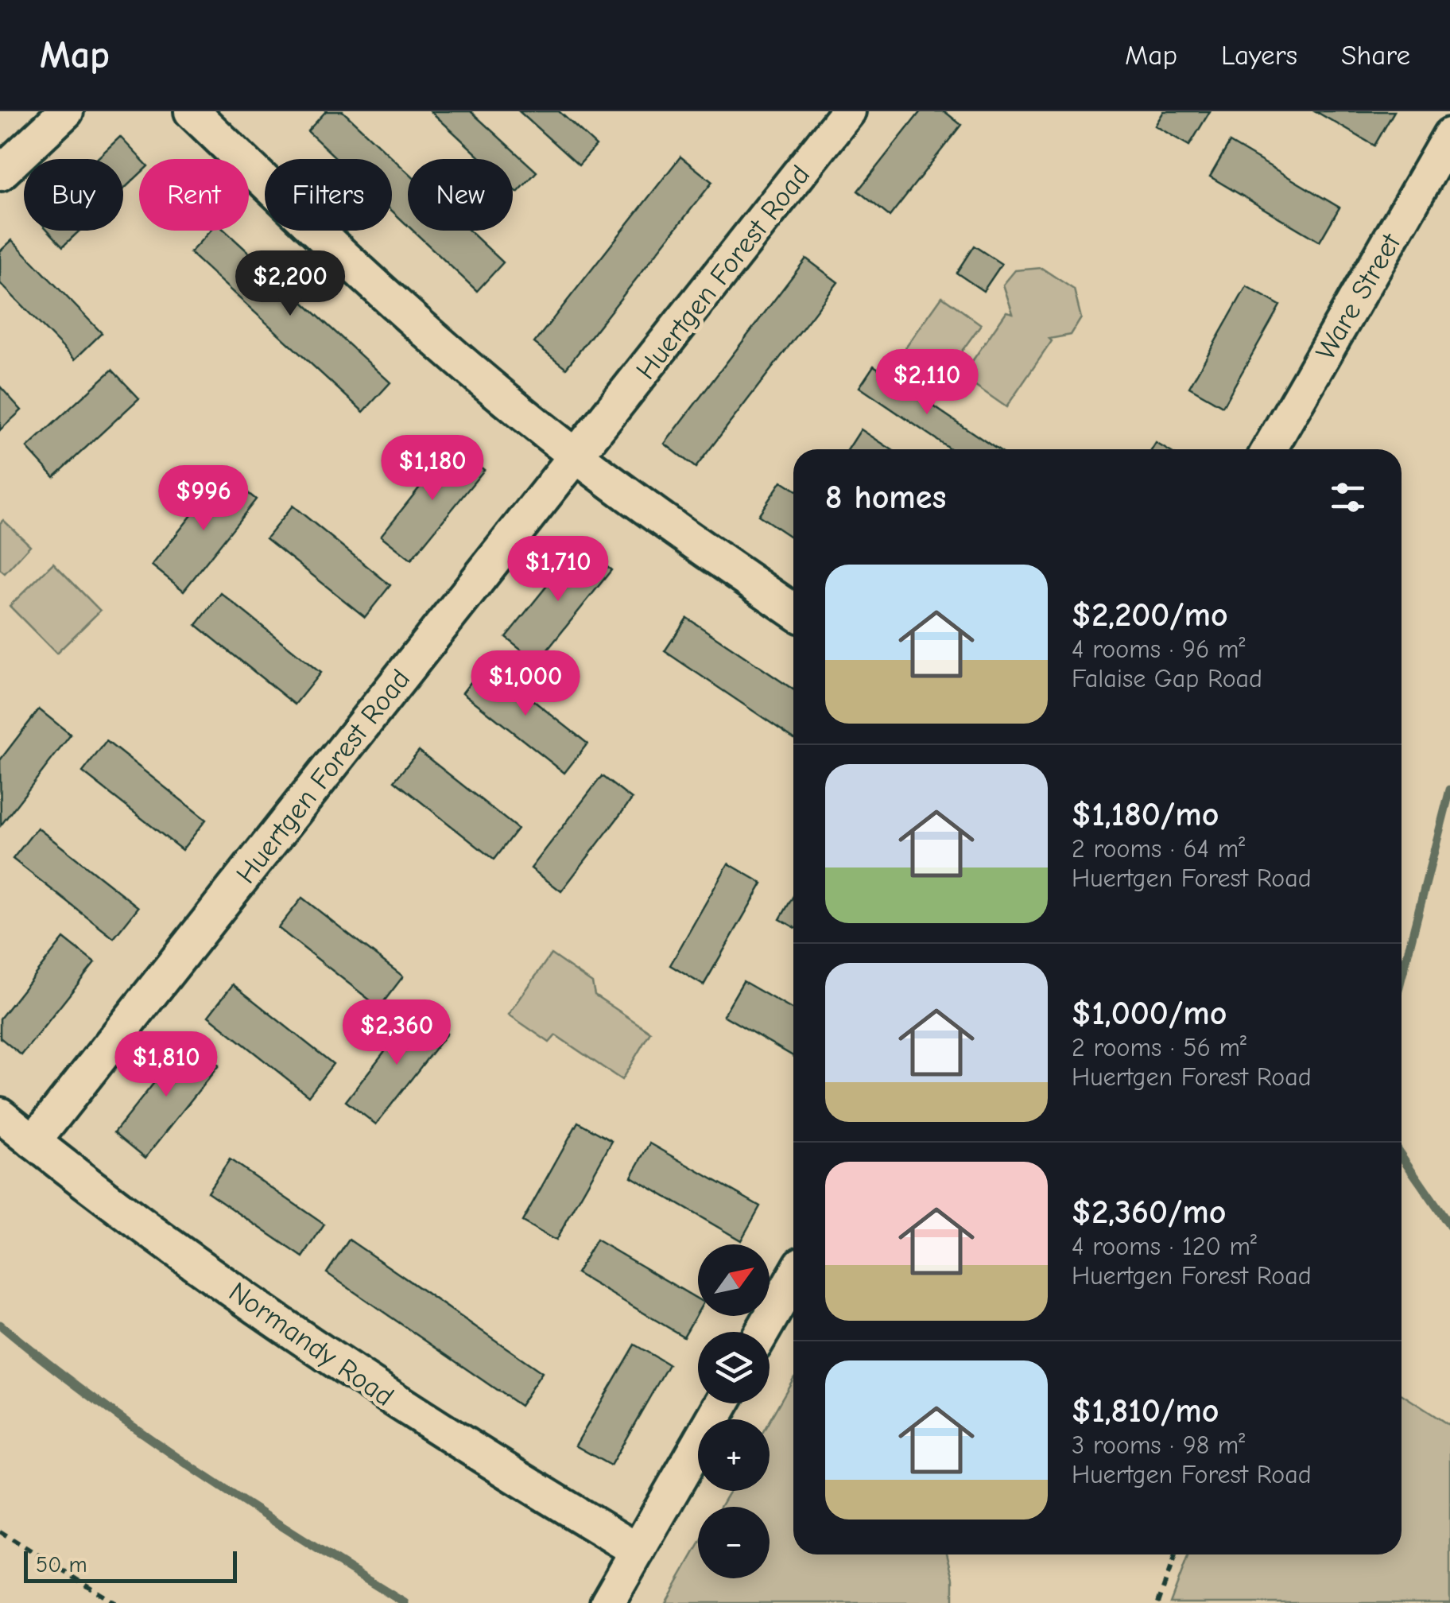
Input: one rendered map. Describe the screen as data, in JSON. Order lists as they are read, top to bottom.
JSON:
{
  "streets": {
    "street": ["Huertgen Forest Road", "Ware Street", "Normandy Road"]
  },
  "crossings": [
    ["Huertgen Forest Road", "Normandy Road"]
  ],
  "scale_bar": "50 m",
  "north": "top right",
  "page": {
    "header": "Map",
    "nav": ["Map", "Layers", "Share"],
    "chip": [
      "Buy",
      "Rent",
      "Filters",
      "New"
    ],
    "price": [
      "$2,200",
      "$2,110",
      "$1,180",
      "$996",
      "$1,710",
      "$1,000",
      "$2,360",
      "$1,810"
    ],
    "heading": "8 homes",
    "list": [
      {
        "name": "$2,200/mo",
        "note": "4 rooms · 96 m² · Falaise Gap Road"
      },
      {
        "name": "$1,180/mo",
        "note": "2 rooms · 64 m² · Huertgen Forest Road"
      },
      {
        "name": "$1,000/mo",
        "note": "2 rooms · 56 m² · Huertgen Forest Road"
      },
      {
        "name": "$2,360/mo",
        "note": "4 rooms · 120 m² · Huertgen Forest Road"
      },
      {
        "name": "$1,810/mo",
        "note": "3 rooms · 98 m² · Huertgen Forest Road"
      }
    ],
    "map_buttons": ["+", "−"],
    "scale": "50 m"
  }
}
